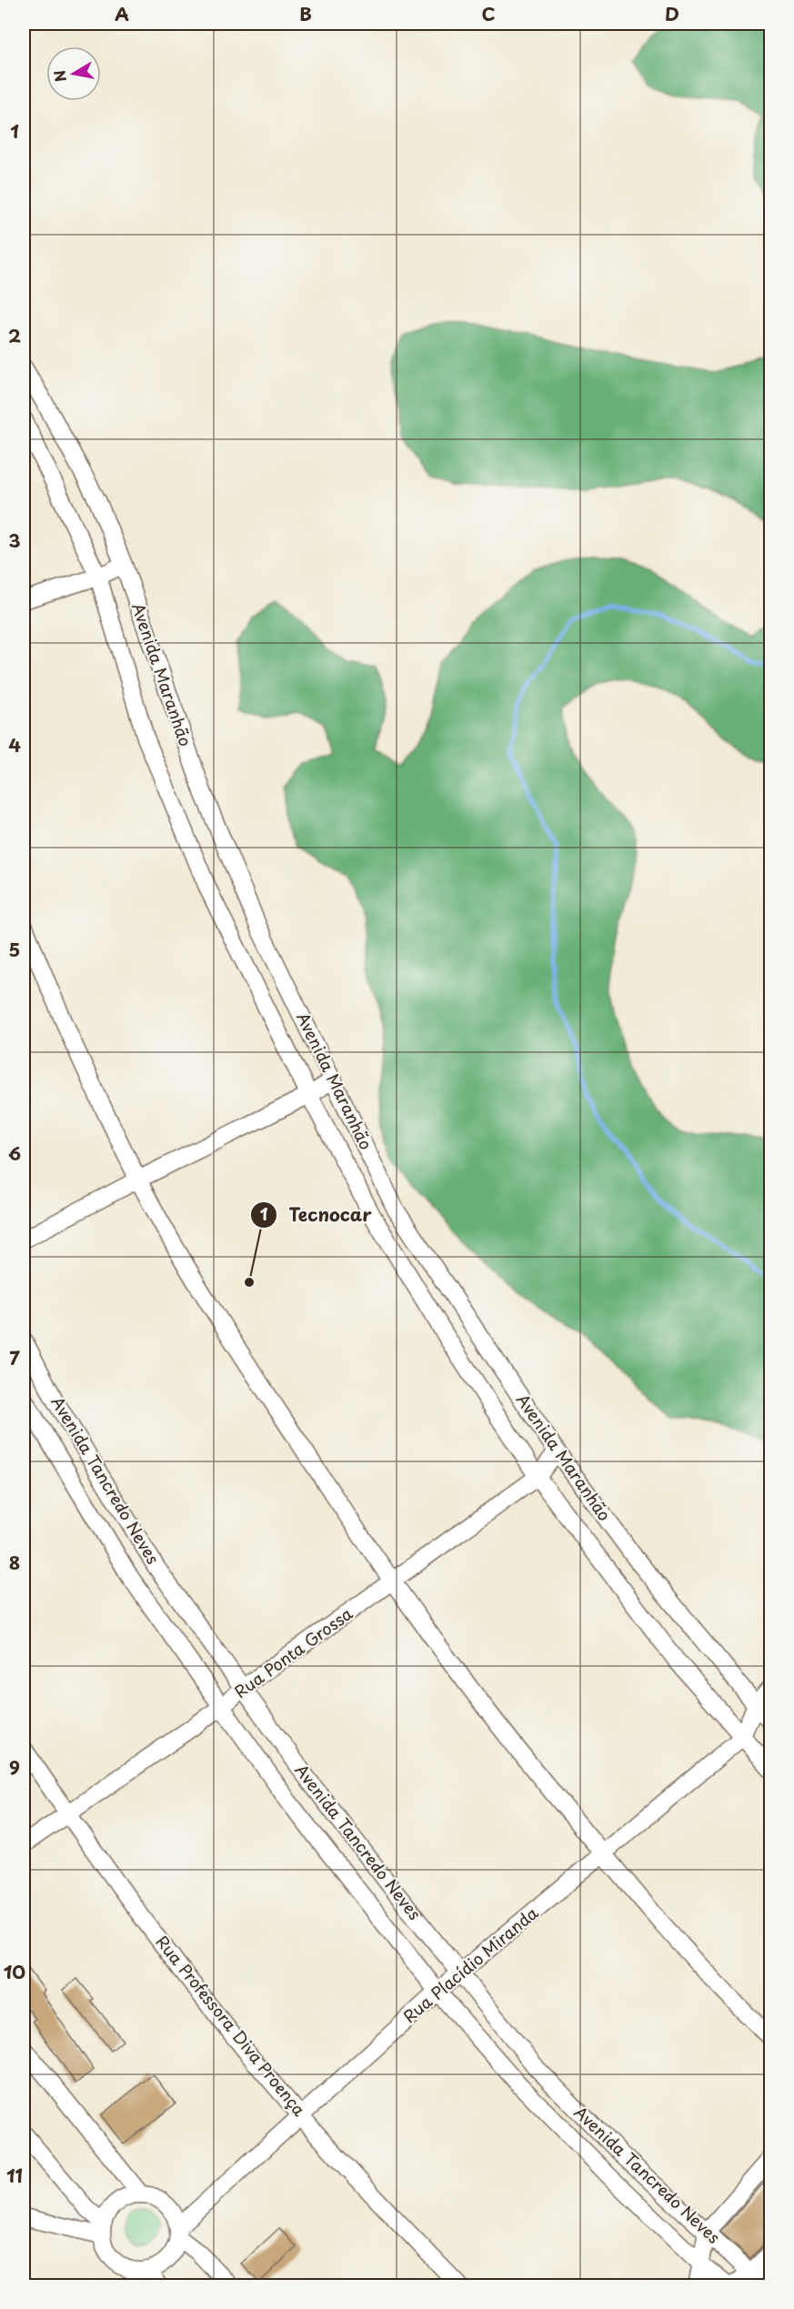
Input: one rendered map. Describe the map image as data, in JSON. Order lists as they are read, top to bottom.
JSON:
{
  "streets": {
    "street": [
      "Avenida Maranhão",
      "Avenida Tancredo Neves",
      "Rua Ponta Grossa",
      "Rua Placídio Miranda",
      "Rua Professora Diva Proença"
    ]
  },
  "crossings": [
    ["Avenida Maranhão", "Rua Ponta Grossa"],
    ["Avenida Maranhão", "Rua Placídio Miranda"],
    ["Avenida Tancredo Neves", "Rua Ponta Grossa"],
    ["Avenida Tancredo Neves", "Rua Placídio Miranda"],
    ["Rua Ponta Grossa", "Rua Professora Diva Proença"],
    ["Rua Placídio Miranda", "Rua Professora Diva Proença"]
  ],
  "places": ["Tecnocar"],
  "north": "left",
  "grid": {
    "columns": [
      "A",
      "B",
      "C",
      "D"
    ],
    "rows": [
      "1",
      "2",
      "3",
      "4",
      "5",
      "6",
      "7",
      "8",
      "9",
      "10",
      "11"
    ]
  }
}
